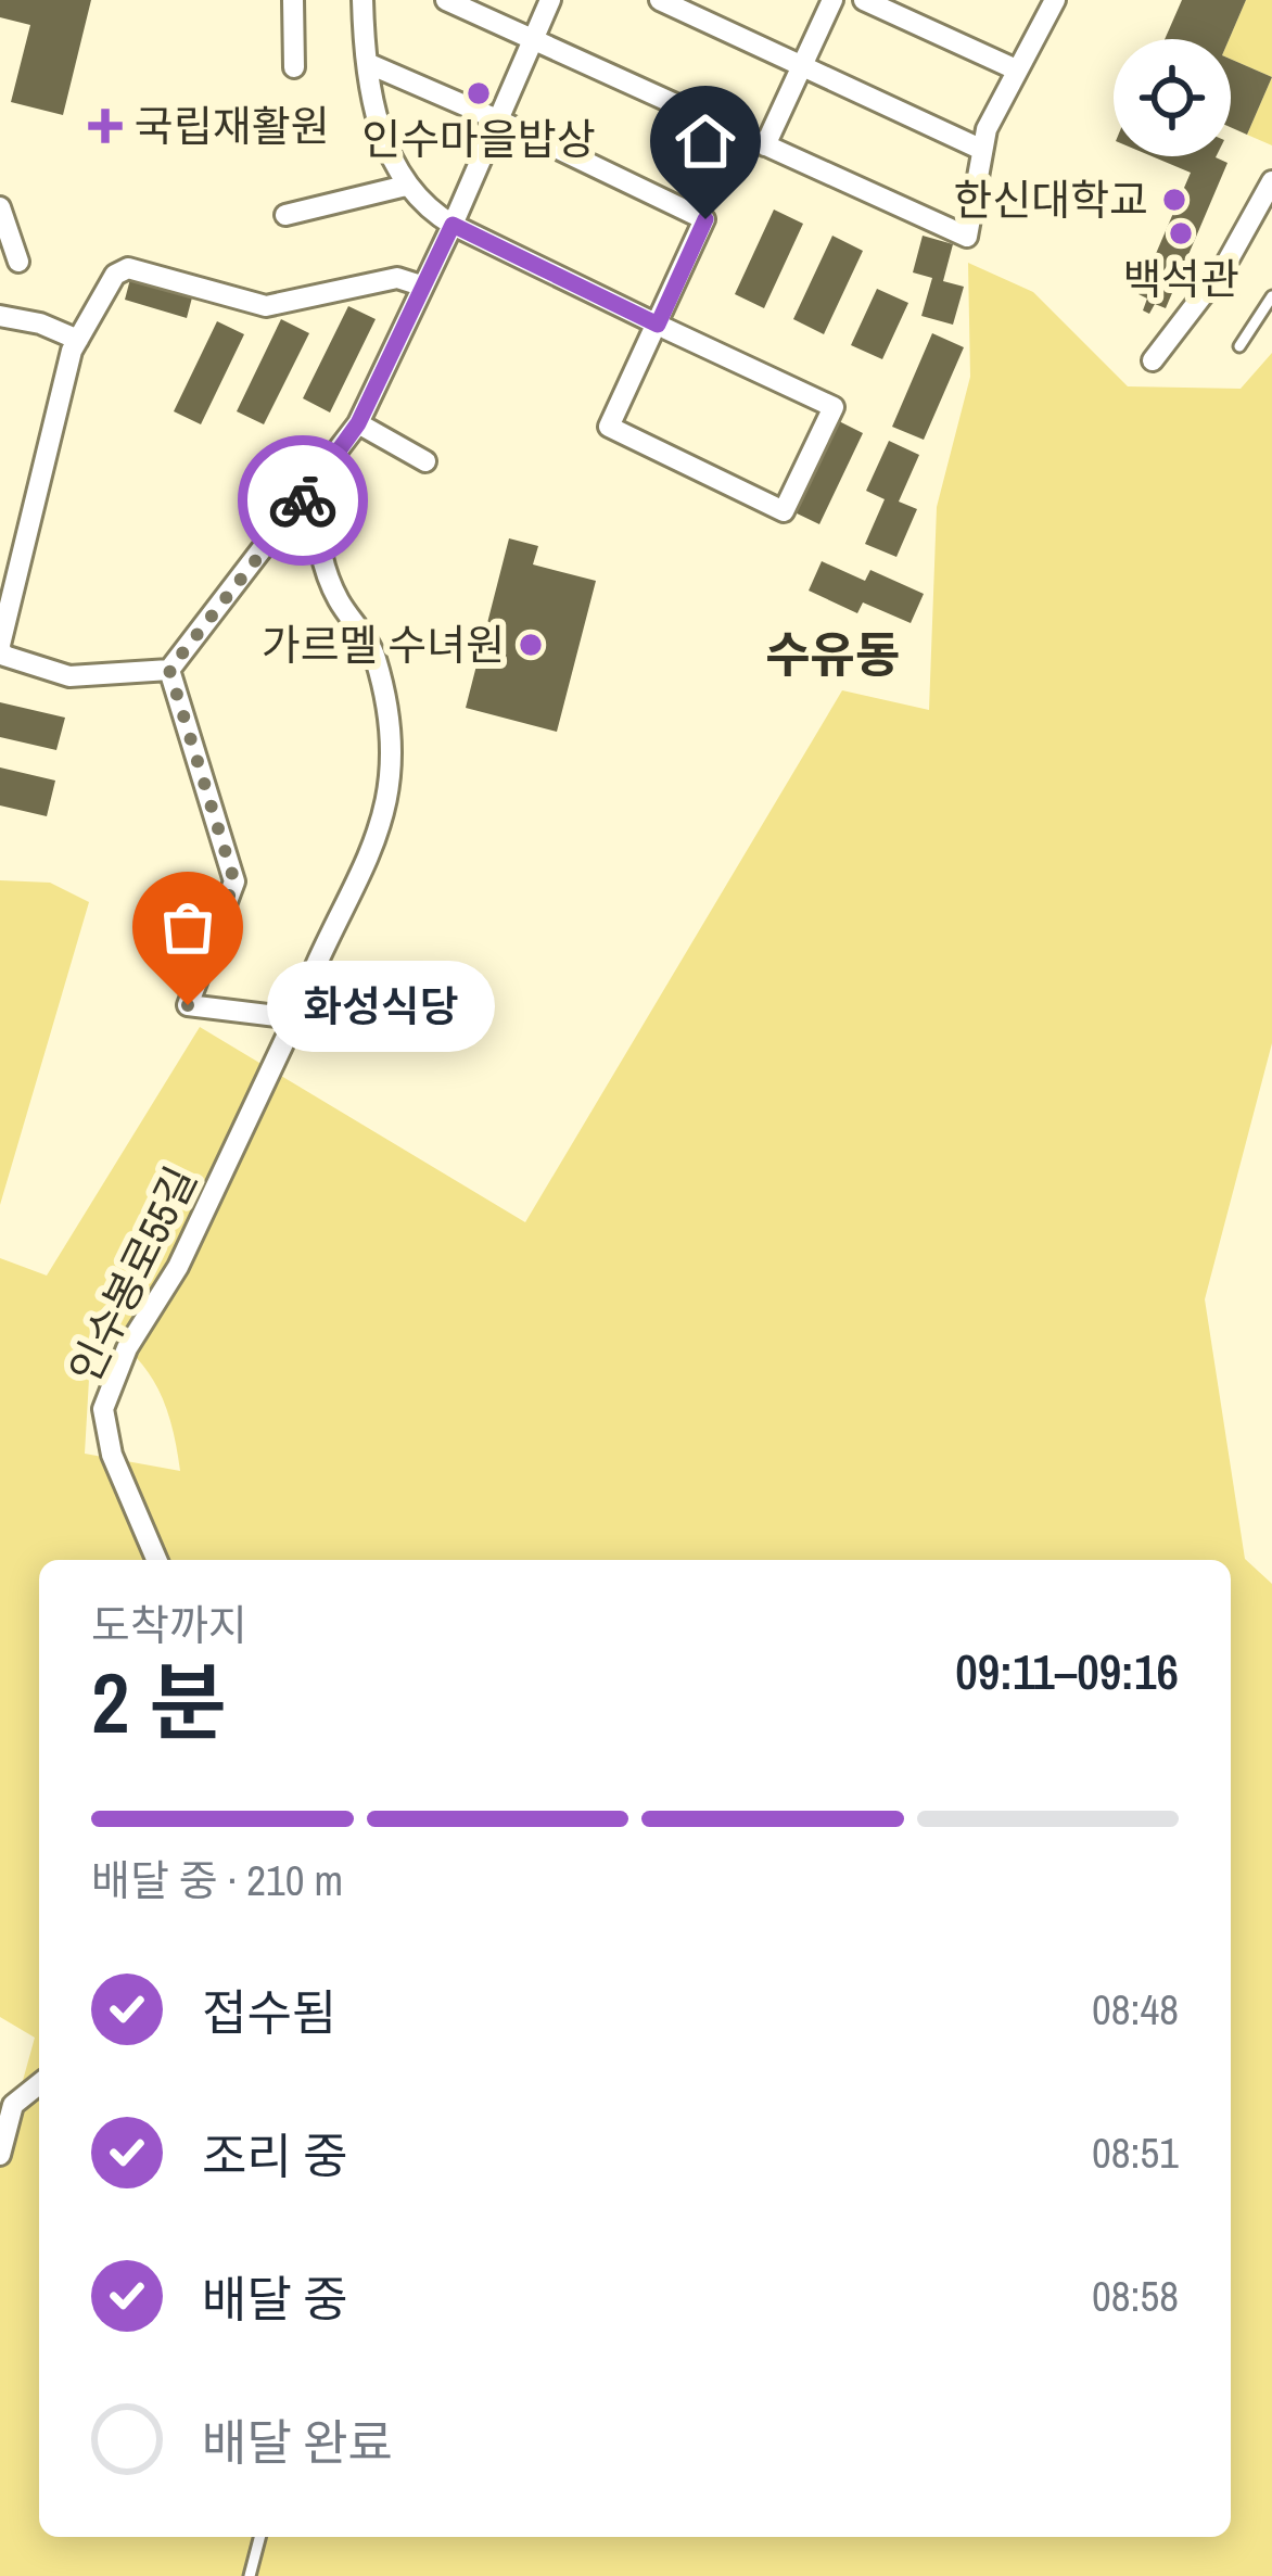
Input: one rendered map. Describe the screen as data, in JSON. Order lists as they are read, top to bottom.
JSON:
{
  "streets": {
    "street": ["인수봉로55길"]
  },
  "districts": ["수유동"],
  "places": {
    "other": [
      "인수마을밥상",
      "한신대학교",
      "백석관",
      "가르멜 수녀원",
      "화성식당"
    ],
    "health": ["국립재활원"]
  },
  "page": {
    "bubble": "화성식당",
    "heading": ["2 분", "도착까지", "09:11–09:16"],
    "bar": "배달 중 · 210 m",
    "list": [
      ["접수됨", "08:48"],
      ["조리 중", "08:51"],
      ["배달 중", "08:58"],
      "배달 완료"
    ]
  }
}
